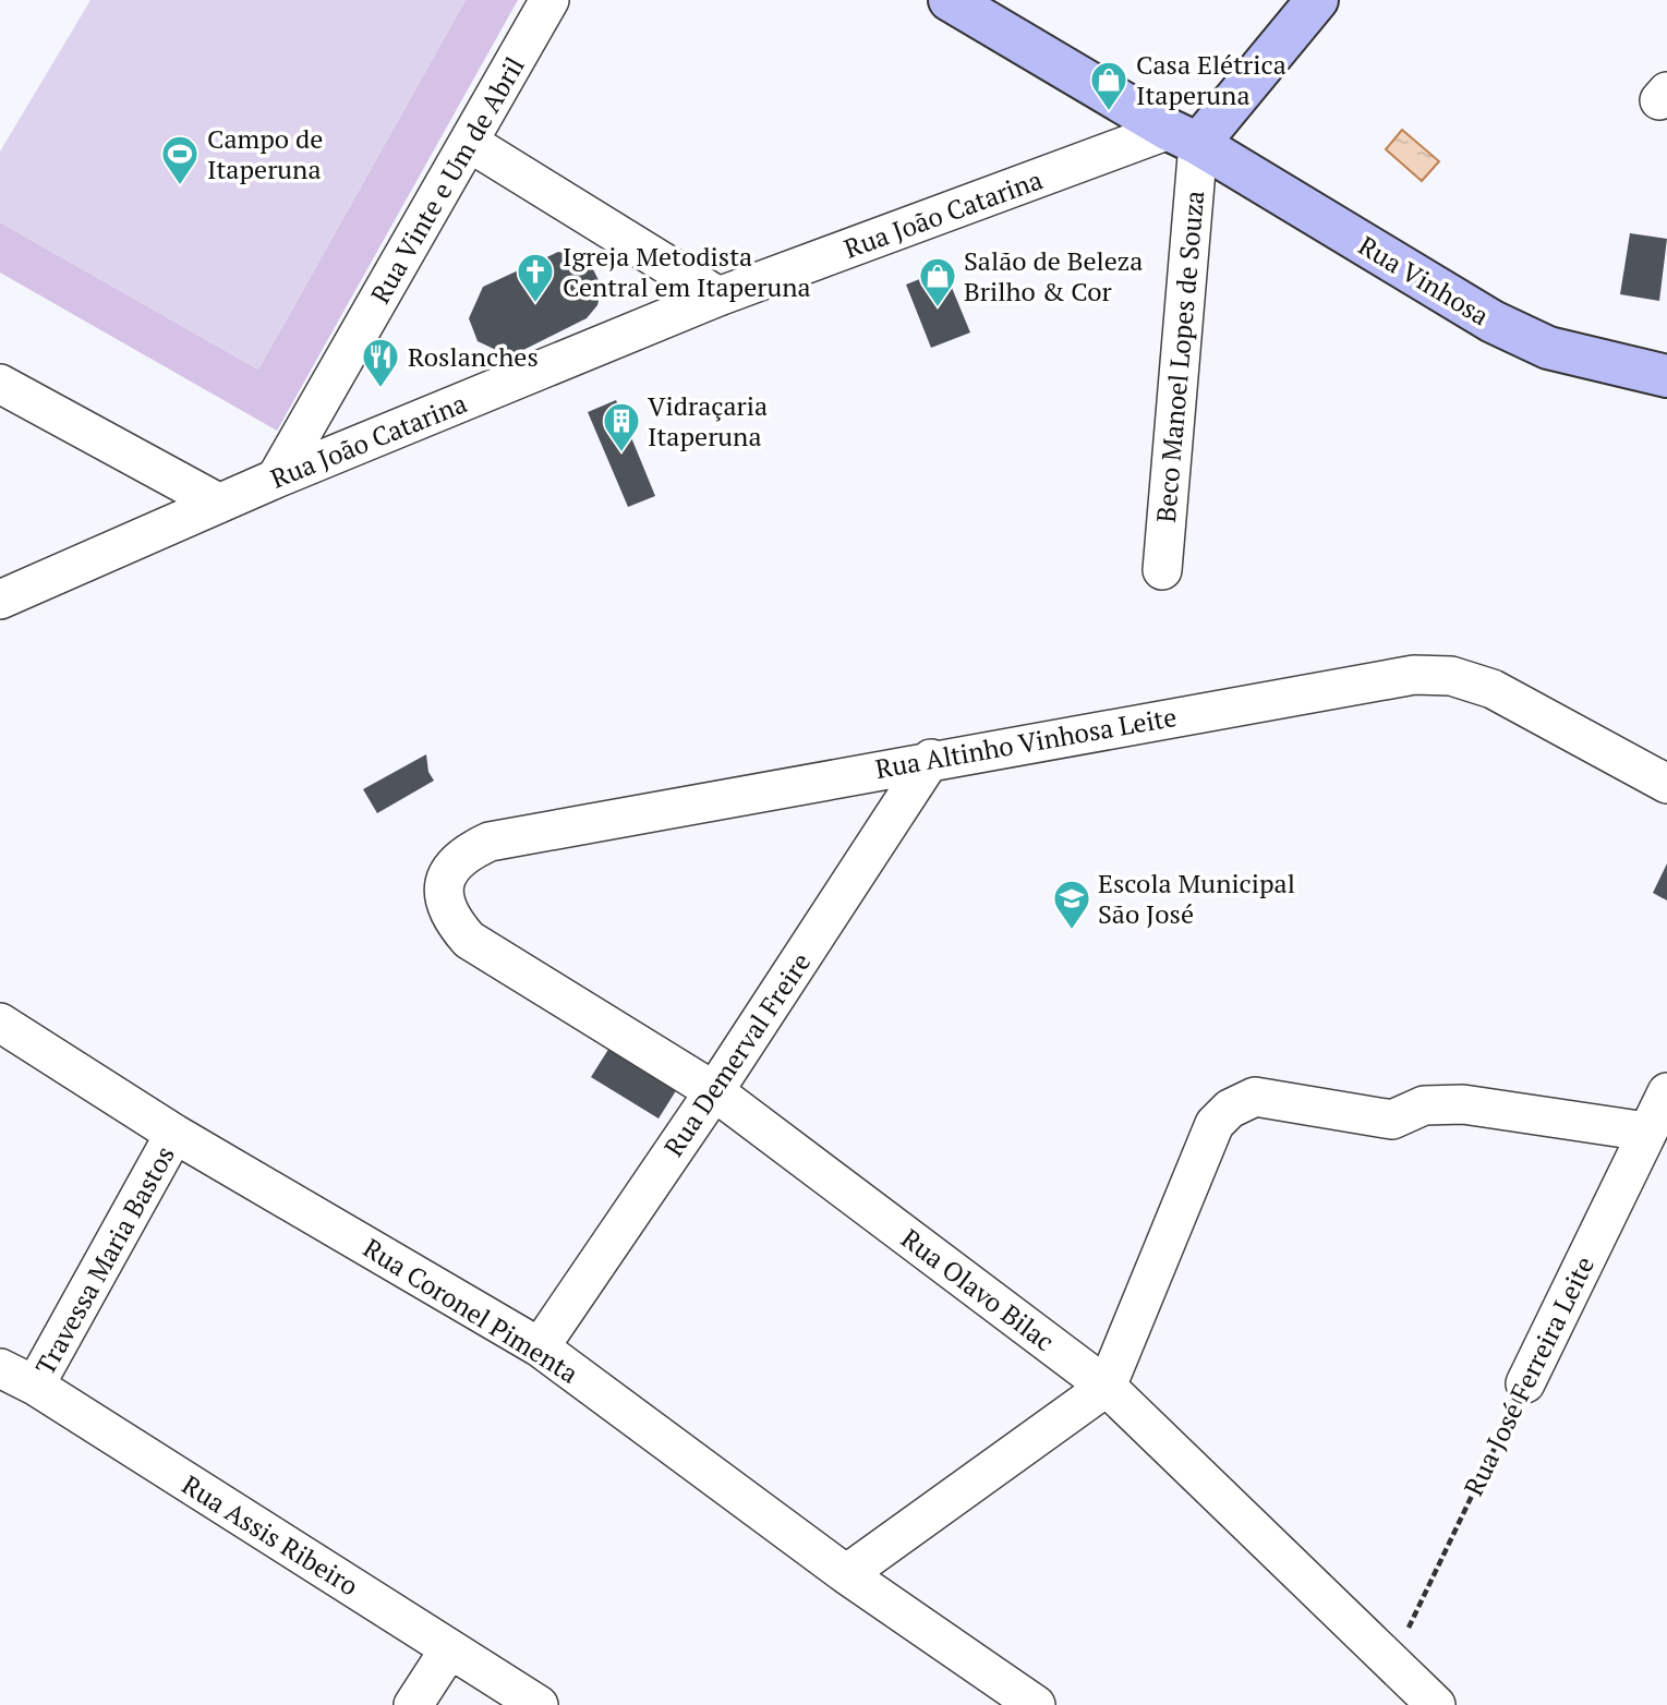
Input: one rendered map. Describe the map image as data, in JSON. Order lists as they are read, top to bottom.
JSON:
{
  "streets": {
    "main road": ["Rua Vinhosa"],
    "street": [
      "Rua Vinte e Um de Abril",
      "Rua João Catarina",
      "Beco Manoel Lopes de Souza",
      "Rua Altinho Vinhosa Leite",
      "Rua Demerval Freire",
      "Travessa Maria Bastos",
      "Rua Olavo Bilac",
      "Rua Coronel Pimenta",
      "Rua José Ferreira Leite",
      "Rua Assis Ribeiro"
    ]
  },
  "crossings": [
    ["Rua Vinte e Um de Abril", "Rua João Catarina"],
    ["Rua João Catarina", "Rua Vinhosa"],
    ["Rua João Catarina", "Beco Manoel Lopes de Souza"],
    ["Rua Vinhosa", "Beco Manoel Lopes de Souza"],
    ["Rua Altinho Vinhosa Leite", "Rua Demerval Freire"],
    ["Rua Altinho Vinhosa Leite", "Rua Olavo Bilac"],
    ["Rua Demerval Freire", "Rua Olavo Bilac"],
    ["Rua Demerval Freire", "Rua Coronel Pimenta"],
    ["Travessa Maria Bastos", "Rua Coronel Pimenta"],
    ["Travessa Maria Bastos", "Rua Assis Ribeiro"],
    ["Rua Olavo Bilac", "Rua José Ferreira Leite"]
  ],
  "places": {
    "shop": ["Casa Elétrica Itaperuna", "Salão de Beleza Brilho & Cor"],
    "sports": ["Campo de Itaperuna"],
    "church": ["Igreja Metodista Central em Itaperuna"],
    "restaurant": ["Roslanches"],
    "building": ["Vidraçaria Itaperuna"],
    "school or university": ["Escola Municipal São José"]
  }
}
